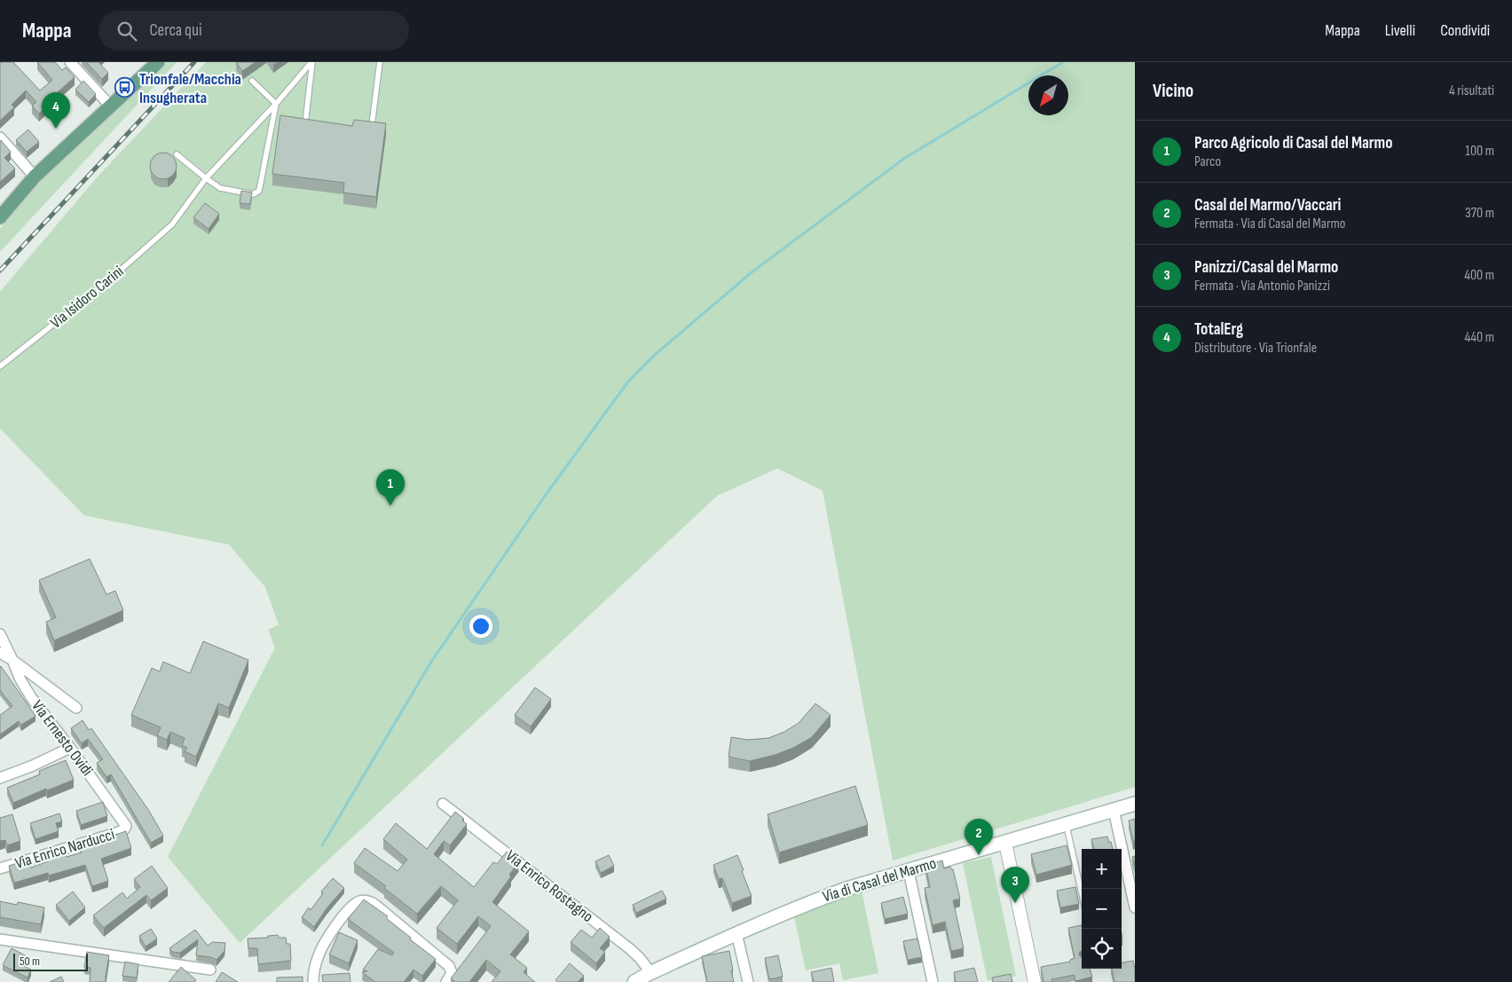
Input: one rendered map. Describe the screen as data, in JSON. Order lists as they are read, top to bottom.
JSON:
{
  "streets": {
    "main road": ["Via di Casal del Marmo"],
    "street": ["Via Ernesto Ovidi", "Via Enrico Narducci", "Via Enrico Rostagno"],
    "lane": ["Via Isidoro Carini"]
  },
  "crossings": [
    ["Via Ernesto Ovidi", "Via Enrico Narducci"],
    ["Via di Casal del Marmo", "Via Enrico Rostagno"]
  ],
  "places": {
    "bus stop": ["Trionfale/Macchia Insugherata"]
  },
  "scale_bar": "50 m",
  "north": "bottom left",
  "page": {
    "header": "Mappa",
    "search": "Cerca qui",
    "nav": ["Mappa", "Livelli", "Condividi"],
    "heading": ["Vicino", "4 risultati"],
    "pins": [
      "4",
      "1",
      "2",
      "3"
    ],
    "list": [
      {
        "mark": "1",
        "name": "Parco Agricolo di Casal del Marmo",
        "note": "Parco",
        "value": "100 m"
      },
      {
        "mark": "2",
        "name": "Casal del Marmo/Vaccari",
        "note": "Fermata · Via di Casal del Marmo",
        "value": "370 m"
      },
      {
        "mark": "3",
        "name": "Panizzi/Casal del Marmo",
        "note": "Fermata · Via Antonio Panizzi",
        "value": "400 m"
      },
      {
        "mark": "4",
        "name": "TotalErg",
        "note": "Distributore · Via Trionfale",
        "value": "440 m"
      }
    ],
    "map_buttons": ["+", "−"],
    "scale": "50 m"
  }
}
